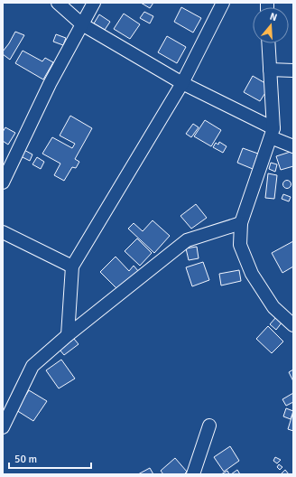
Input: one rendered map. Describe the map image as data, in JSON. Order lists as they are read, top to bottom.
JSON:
{
  "scale_bar": "50 m",
  "north": "top"
}
